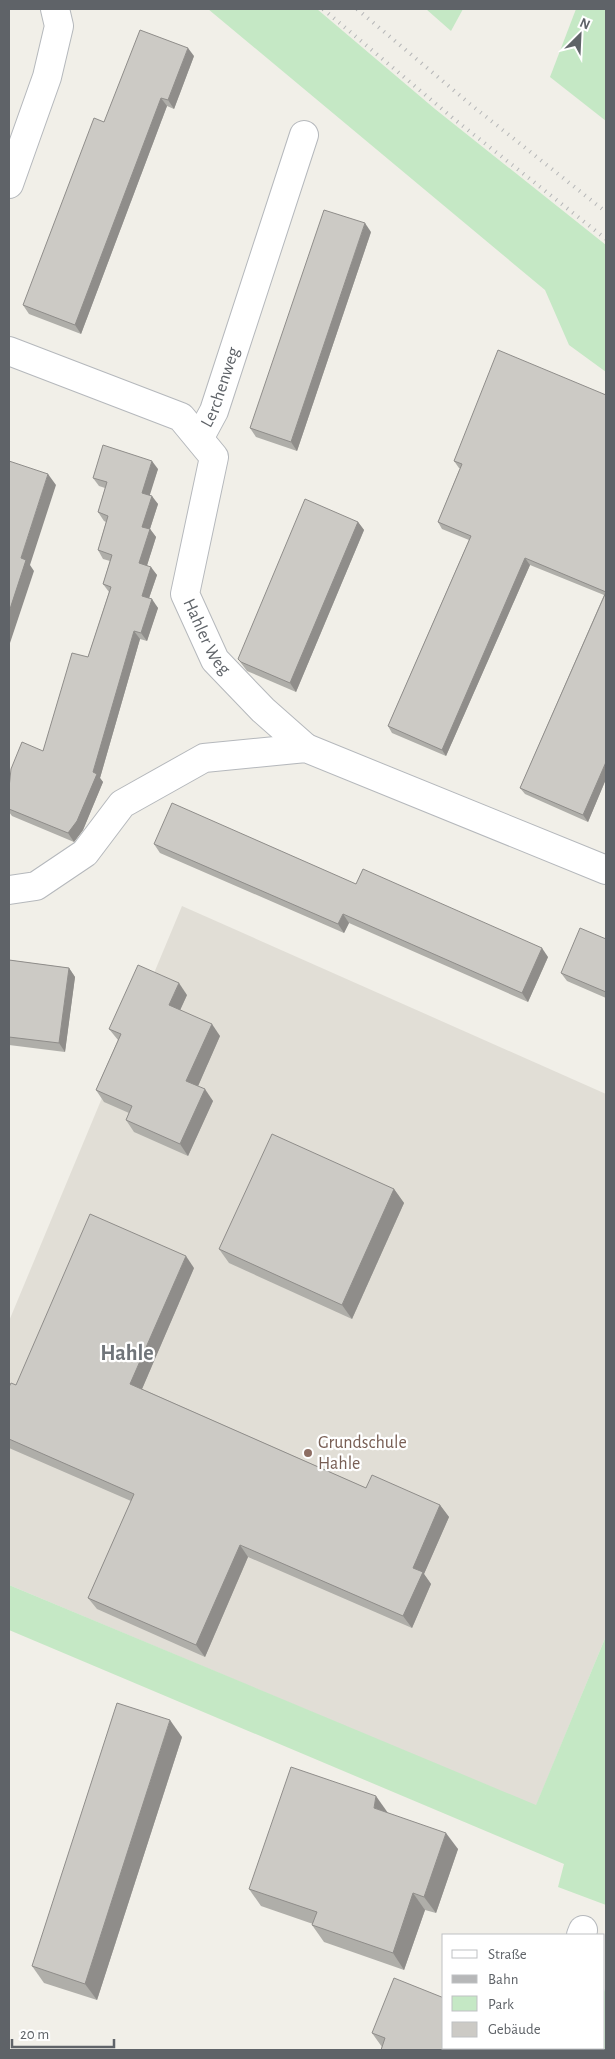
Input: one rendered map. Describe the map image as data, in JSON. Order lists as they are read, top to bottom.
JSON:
{
  "streets": {
    "street": ["Lerchenweg", "Hahler Weg"]
  },
  "crossings": [
    ["Lerchenweg", "Hahler Weg"]
  ],
  "districts": ["Hahle"],
  "places": ["Grundschule Hahle"],
  "legend": [
    "Straße",
    "Bahn",
    "Park",
    "Gebäude"
  ],
  "scale_bar": "20 m",
  "north": "top right"
}
